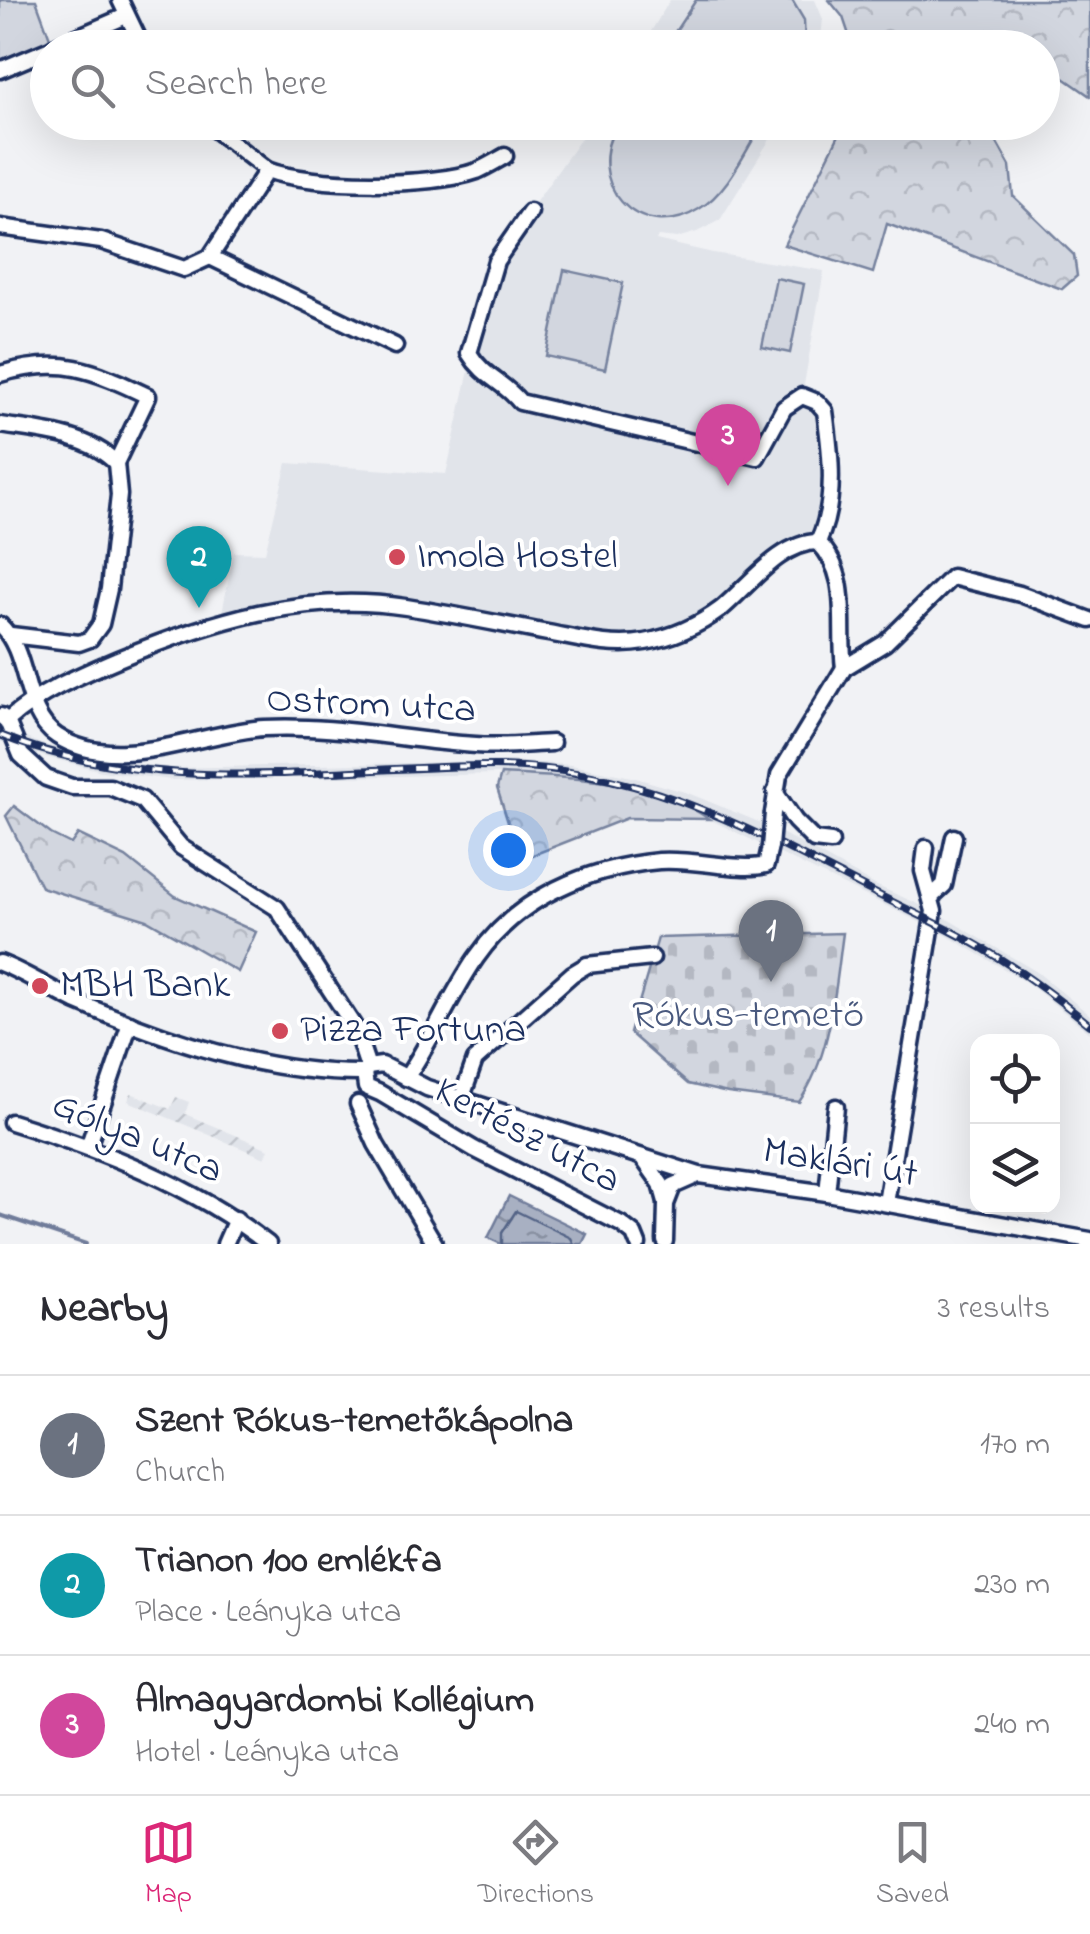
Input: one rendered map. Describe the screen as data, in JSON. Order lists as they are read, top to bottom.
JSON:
{
  "streets": {
    "street": [
      "Ostrom utca",
      "Kertész utca",
      "Gólya utca",
      "Maklári út"
    ]
  },
  "crossings": [
    ["Kertész utca", "Maklári út"]
  ],
  "parks": ["Rókus-temető"],
  "places": ["Imola Hostel", "MBH Bank", "Pizza Fortuna"],
  "page": {
    "search": "Search here",
    "pins": ["3", "2", "1"],
    "heading": ["Nearby", "3 results"],
    "list": [
      {
        "mark": "1",
        "name": "Szent Rókus-temetőkápolna",
        "note": "Church",
        "value": "170 m"
      },
      {
        "mark": "2",
        "name": "Trianon 100 emlékfa",
        "note": "Place · Leányka utca",
        "value": "230 m"
      },
      {
        "mark": "3",
        "name": "Almagyardombi Kollégium",
        "note": "Hotel · Leányka utca",
        "value": "240 m"
      }
    ],
    "nav": ["Map", "Directions", "Saved"]
  }
}
